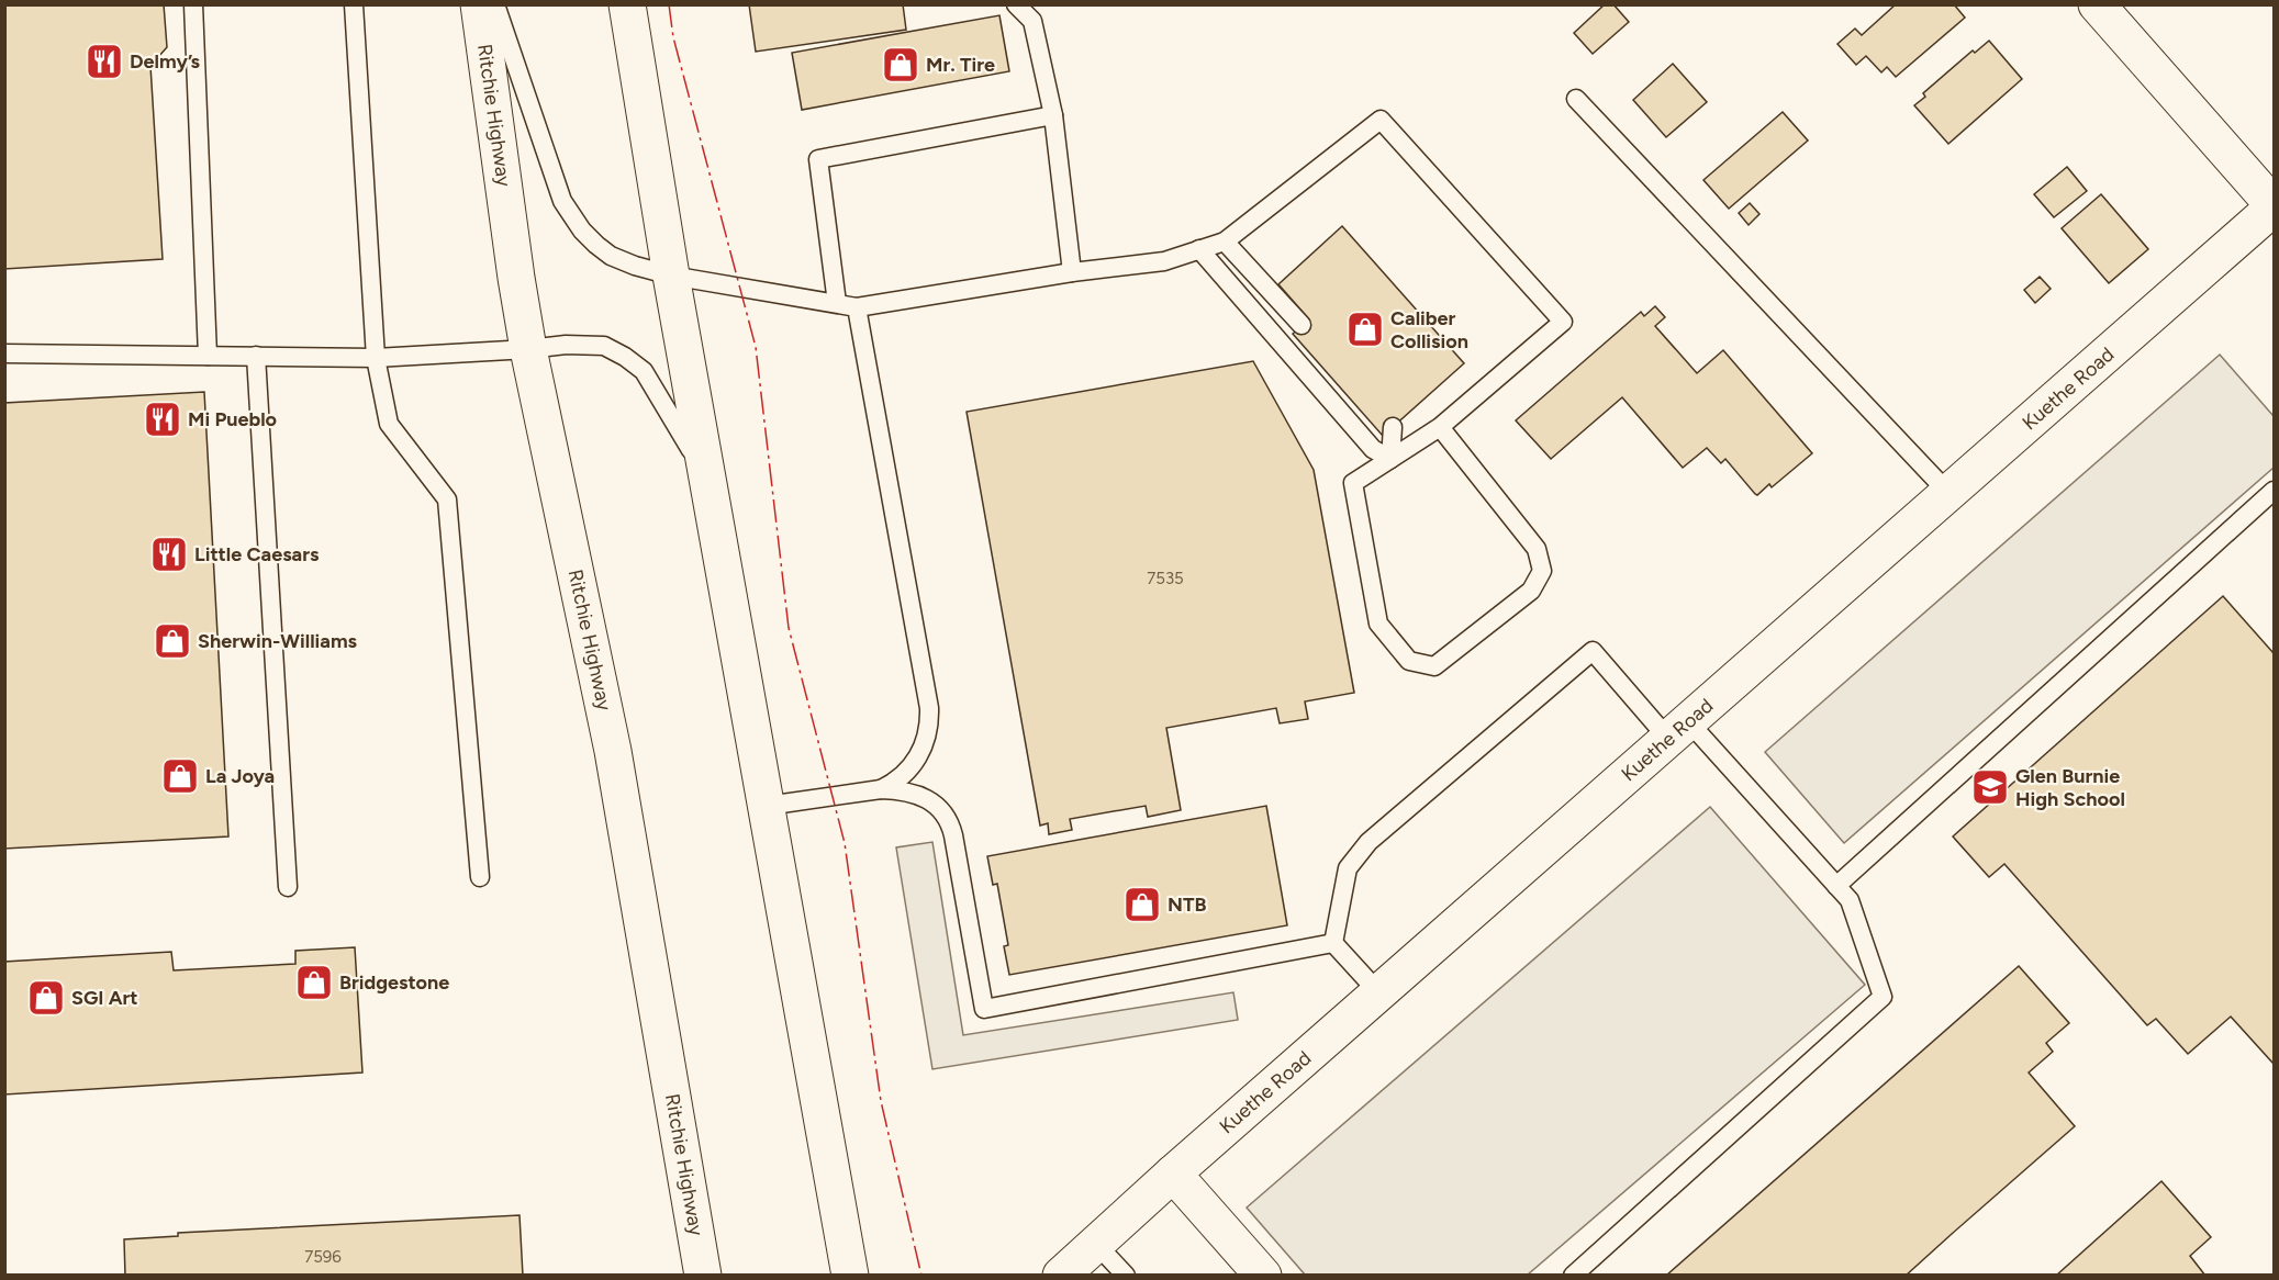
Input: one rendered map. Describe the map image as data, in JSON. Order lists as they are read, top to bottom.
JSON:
{
  "streets": {
    "main road": ["Ritchie Highway", "Kuethe Road"]
  },
  "places": {
    "restaurant": ["Delmy’s", "Mi Pueblo", "Little Caesars"],
    "shop": [
      "Mr. Tire",
      "Caliber Collision",
      "Sherwin-Williams",
      "La Joya",
      "NTB",
      "Bridgestone",
      "SGI Art"
    ],
    "school or university": ["Glen Burnie High School"]
  },
  "house_numbers": ["7535", "7596"]
}
